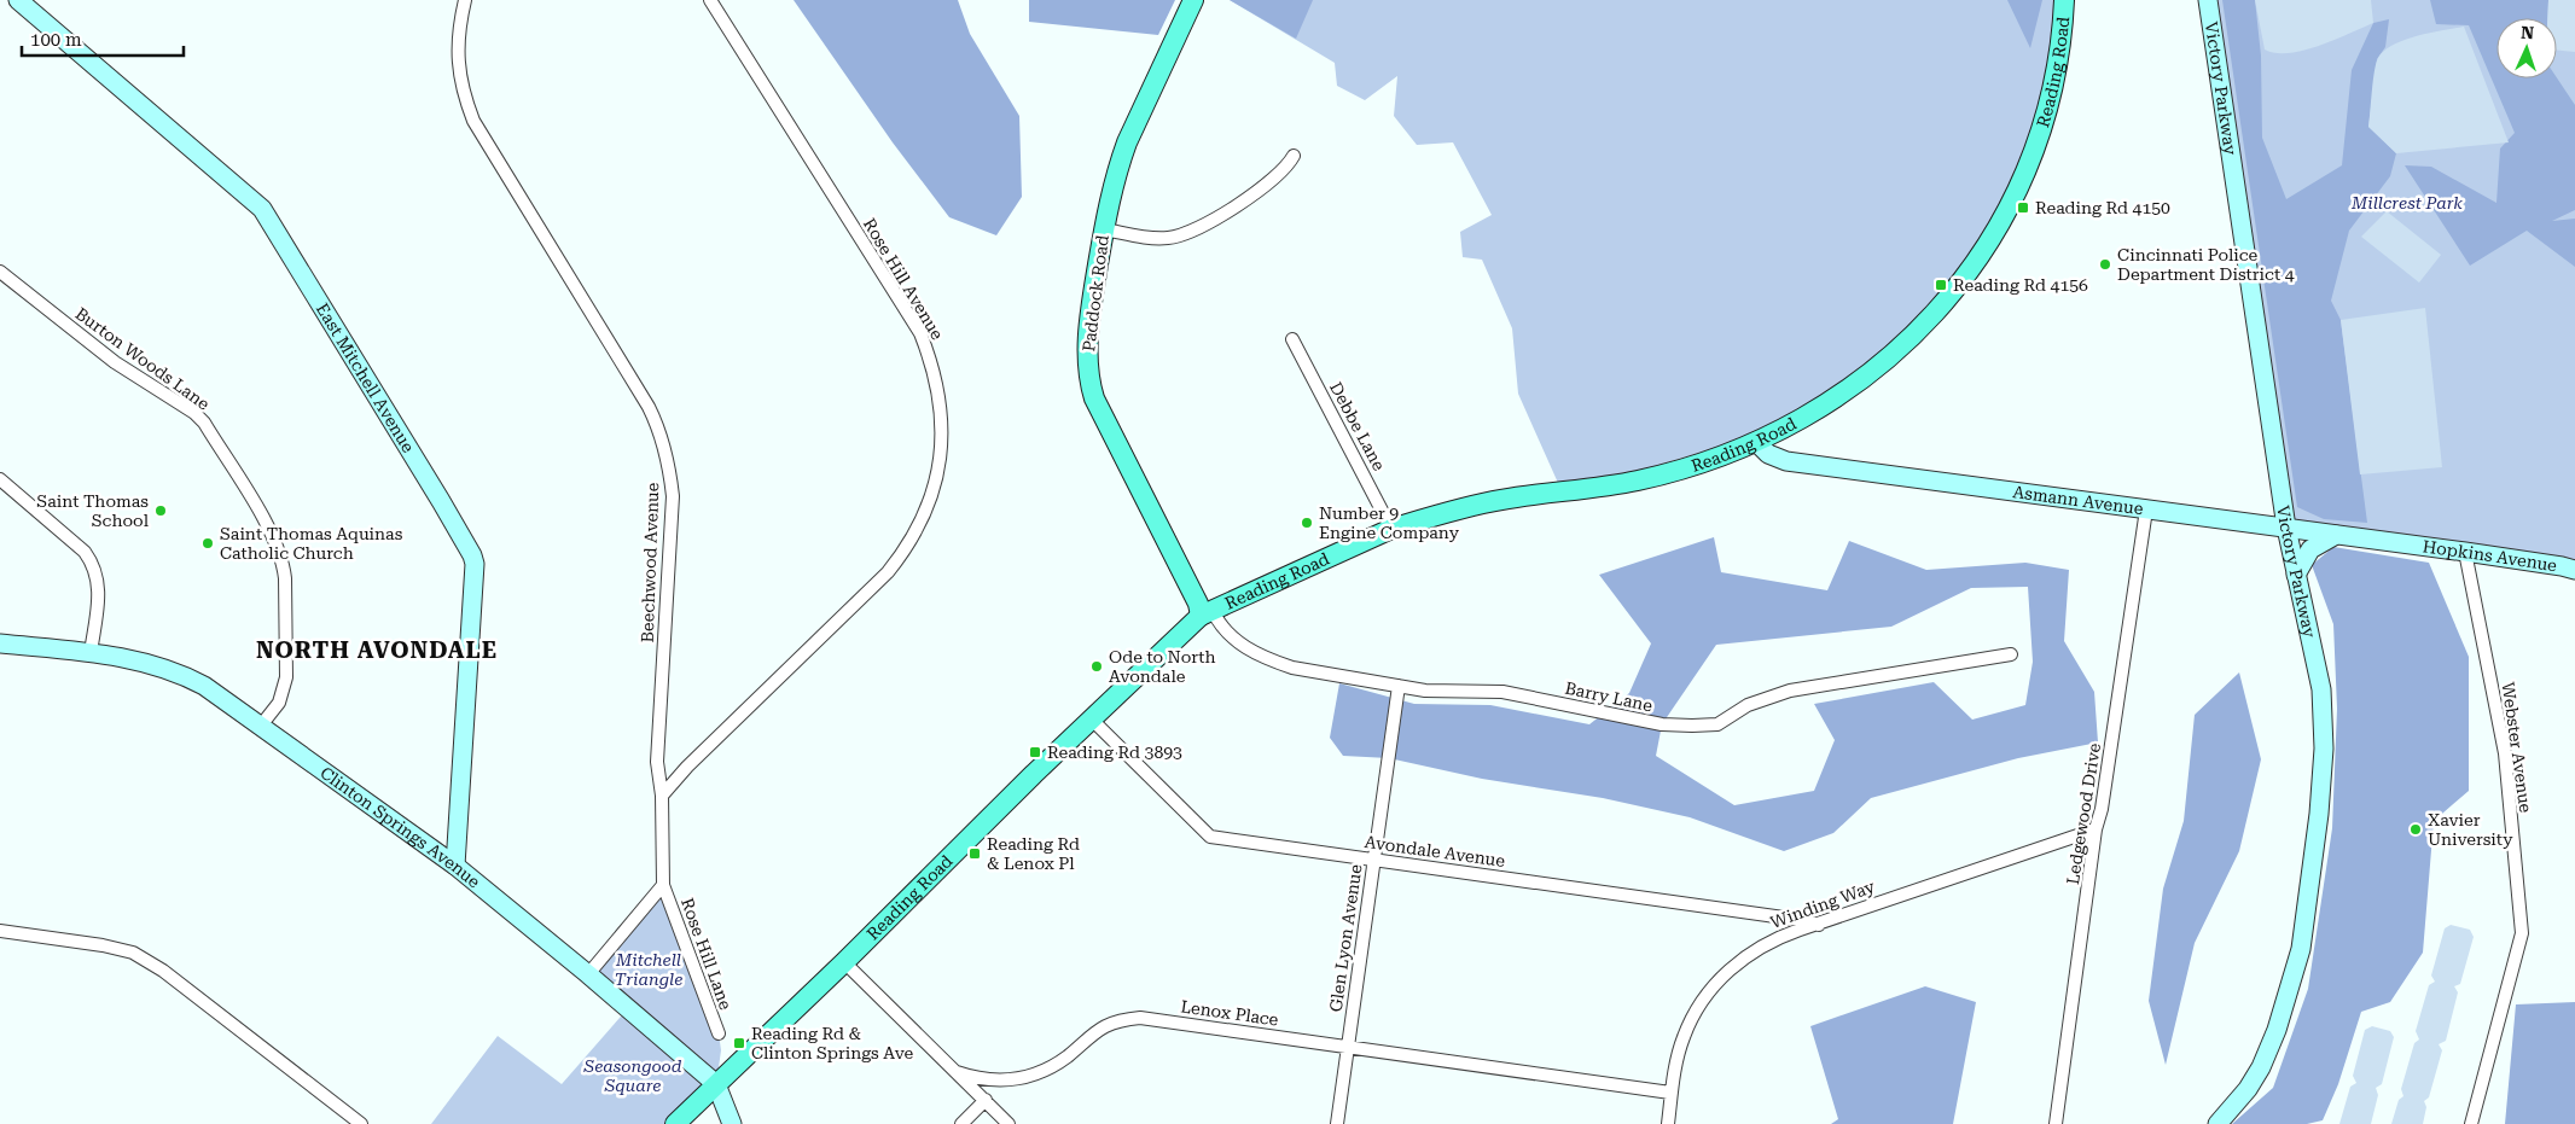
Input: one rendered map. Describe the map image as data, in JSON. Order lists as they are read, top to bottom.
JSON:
{
  "streets": {
    "main road": ["Reading Road", "Paddock Road"],
    "street": [
      "Victory Parkway",
      "Rose Hill Avenue",
      "Burton Woods Lane",
      "East Mitchell Avenue",
      "Debbe Lane",
      "Asmann Avenue",
      "Hopkins Avenue",
      "Beechwood Avenue",
      "Barry Lane",
      "Webster Avenue",
      "Ledgewood Drive",
      "Clinton Springs Avenue",
      "Avondale Avenue",
      "Winding Way",
      "Glen Lyon Avenue",
      "Rose Hill Lane",
      "Lenox Place"
    ]
  },
  "crossings": [
    ["Reading Road", "Paddock Road"],
    ["Reading Road", "Debbe Lane"],
    ["Reading Road", "Asmann Avenue"],
    ["Reading Road", "Barry Lane"],
    ["Reading Road", "Clinton Springs Avenue"],
    ["Reading Road", "Avondale Avenue"],
    ["Victory Parkway", "Asmann Avenue"],
    ["Rose Hill Avenue", "Beechwood Avenue"],
    ["Paddock Road", "Barry Lane"],
    ["Burton Woods Lane", "Clinton Springs Avenue"],
    ["East Mitchell Avenue", "Clinton Springs Avenue"],
    ["Asmann Avenue", "Hopkins Avenue"],
    ["Asmann Avenue", "Ledgewood Drive"],
    ["Hopkins Avenue", "Webster Avenue"],
    ["Beechwood Avenue", "Rose Hill Lane"],
    ["Barry Lane", "Glen Lyon Avenue"],
    ["Ledgewood Drive", "Winding Way"],
    ["Avondale Avenue", "Winding Way"],
    ["Avondale Avenue", "Glen Lyon Avenue"],
    ["Winding Way", "Lenox Place"],
    ["Glen Lyon Avenue", "Lenox Place"]
  ],
  "districts": ["NORTH AVONDALE"],
  "parks": ["Millcrest Park", "Mitchell Triangle", "Seasongood Square"],
  "places": {
    "transit": [
      "Reading Rd 4150",
      "Reading Rd 4156",
      "Reading Rd 3893",
      "Reading Rd & Lenox Pl",
      "Reading Rd & Clinton Springs Ave"
    ],
    "other": [
      "Cincinnati Police Department District 4",
      "Saint Thomas School",
      "Number 9 Engine Company",
      "Saint Thomas Aquinas Catholic Church",
      "Ode to North Avondale",
      "Xavier University"
    ]
  },
  "scale_bar": "100 m",
  "north": "top"
}
